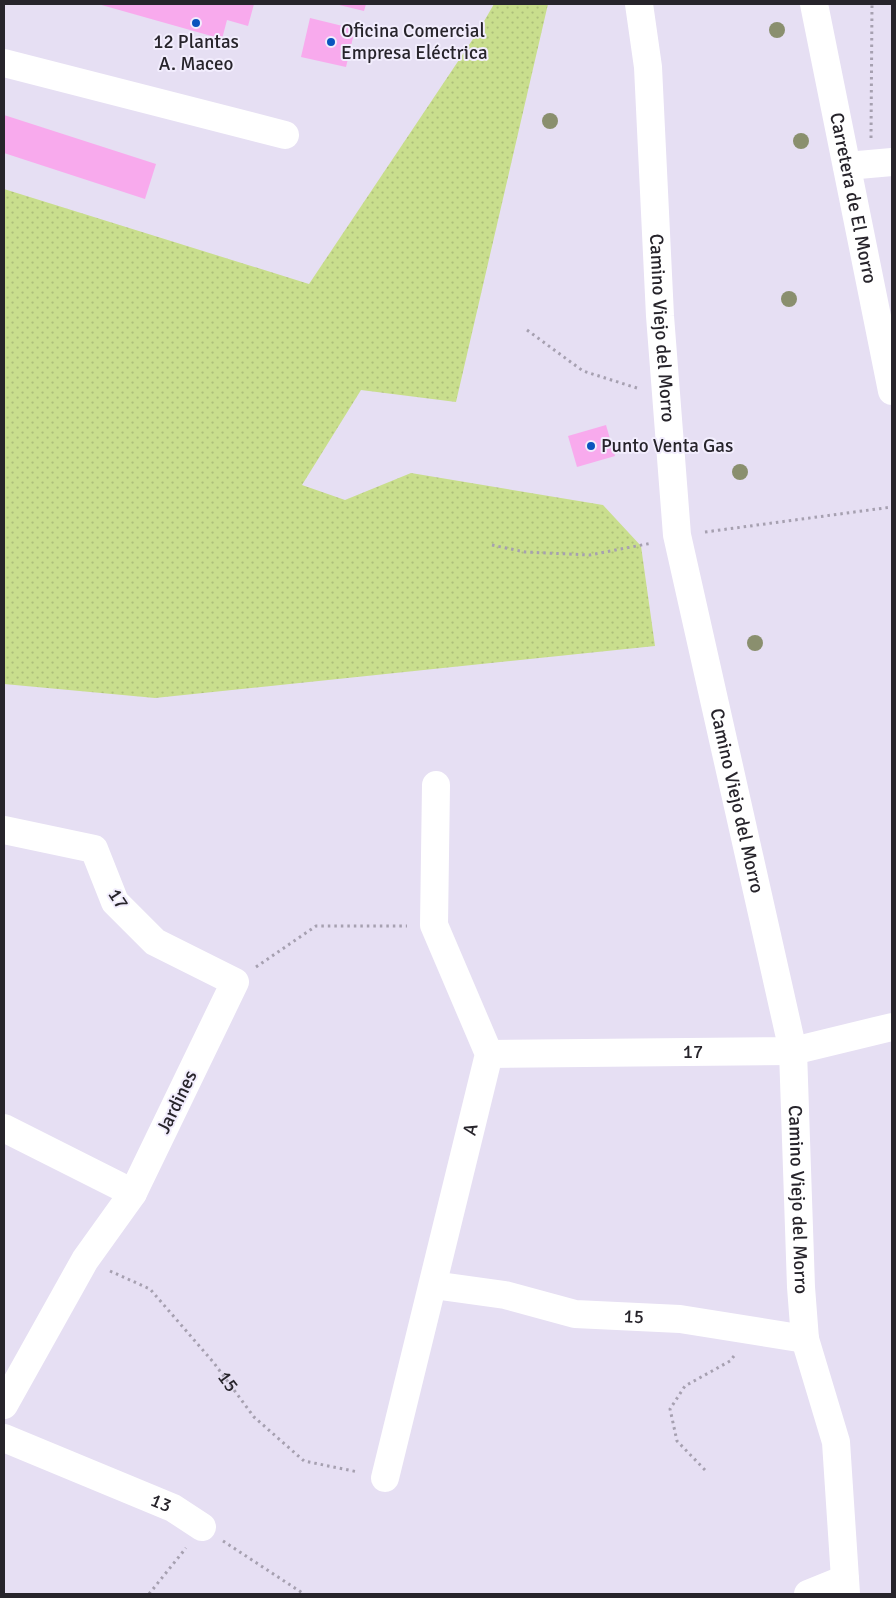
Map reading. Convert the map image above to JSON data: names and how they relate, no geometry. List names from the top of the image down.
{
  "streets": {
    "street": [
      "Carretera de El Morro",
      "Camino Viejo del Morro",
      "17",
      "Jardines",
      "A",
      "15",
      "13"
    ]
  },
  "crossings": [
    ["Camino Viejo del Morro", "17"],
    ["Camino Viejo del Morro", "15"],
    ["17", "Jardines"],
    ["17", "A"],
    ["Jardines", "15"],
    ["A", "15"]
  ],
  "places": ["12 Plantas A. Maceo", "Oficina Comercial Empresa Eléctrica", "Punto Venta Gas"]
}
